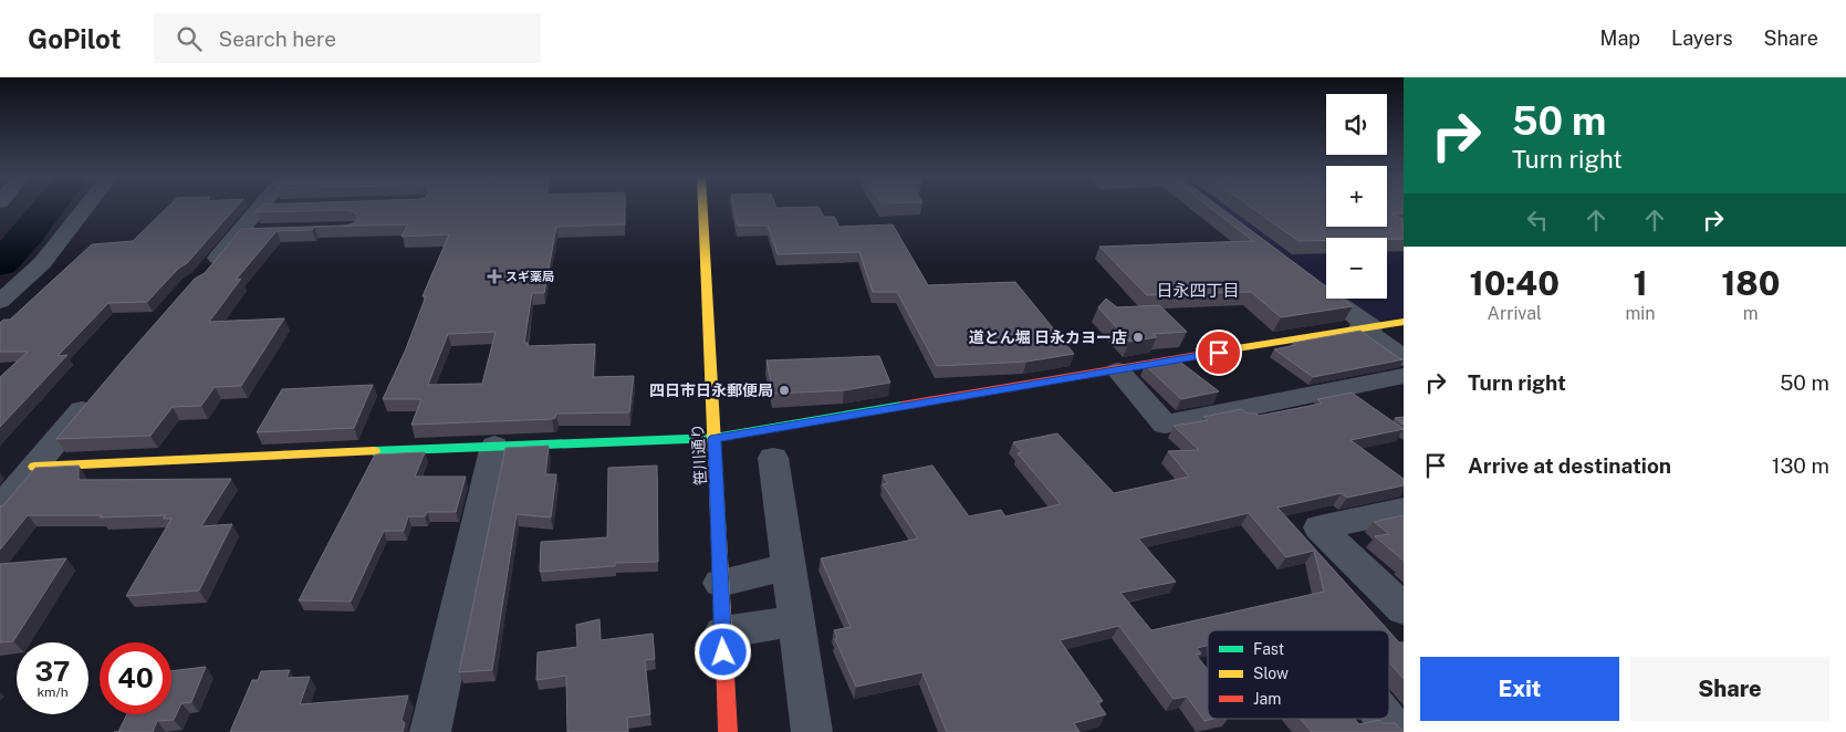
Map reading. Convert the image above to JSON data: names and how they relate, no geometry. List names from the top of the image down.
{
  "streets": {
    "street": ["笹川通り"]
  },
  "districts": ["日永四丁目"],
  "places": {
    "health": ["スギ薬局"],
    "other": ["道とん堀 日永カヨー店", "四日市日永郵便局"]
  },
  "legend": ["Fast", "Slow", "Jam"],
  "page": {
    "header": "GoPilot",
    "search": "Search here",
    "nav": ["Map", "Layers", "Share"],
    "turn": ["50 m", "Turn right"],
    "map_buttons": ["+", "−"],
    "eta": [
      "10:40",
      "Arrival",
      "1",
      "min",
      "180",
      "m"
    ],
    "list": [
      {
        "name": "Turn right",
        "value": "50 m"
      },
      {
        "name": "Arrive at destination",
        "value": "130 m"
      }
    ],
    "speed": "37 km/h",
    "limit": "40",
    "buttons": ["Exit", "Share"]
  }
}
